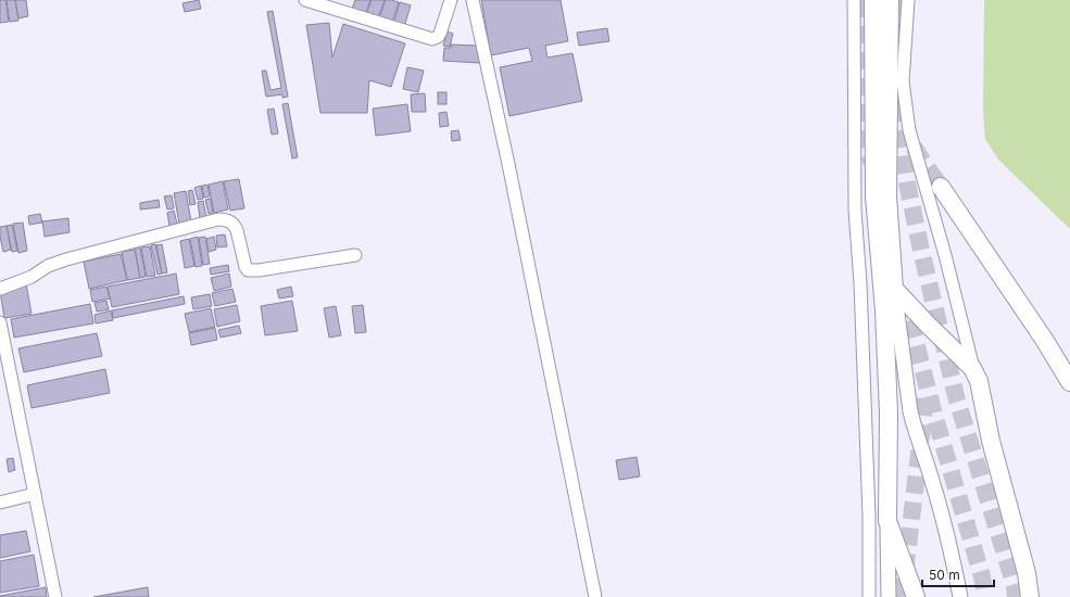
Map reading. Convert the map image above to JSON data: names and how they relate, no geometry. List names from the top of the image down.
{
  "scale_bar": "50 m"
}
